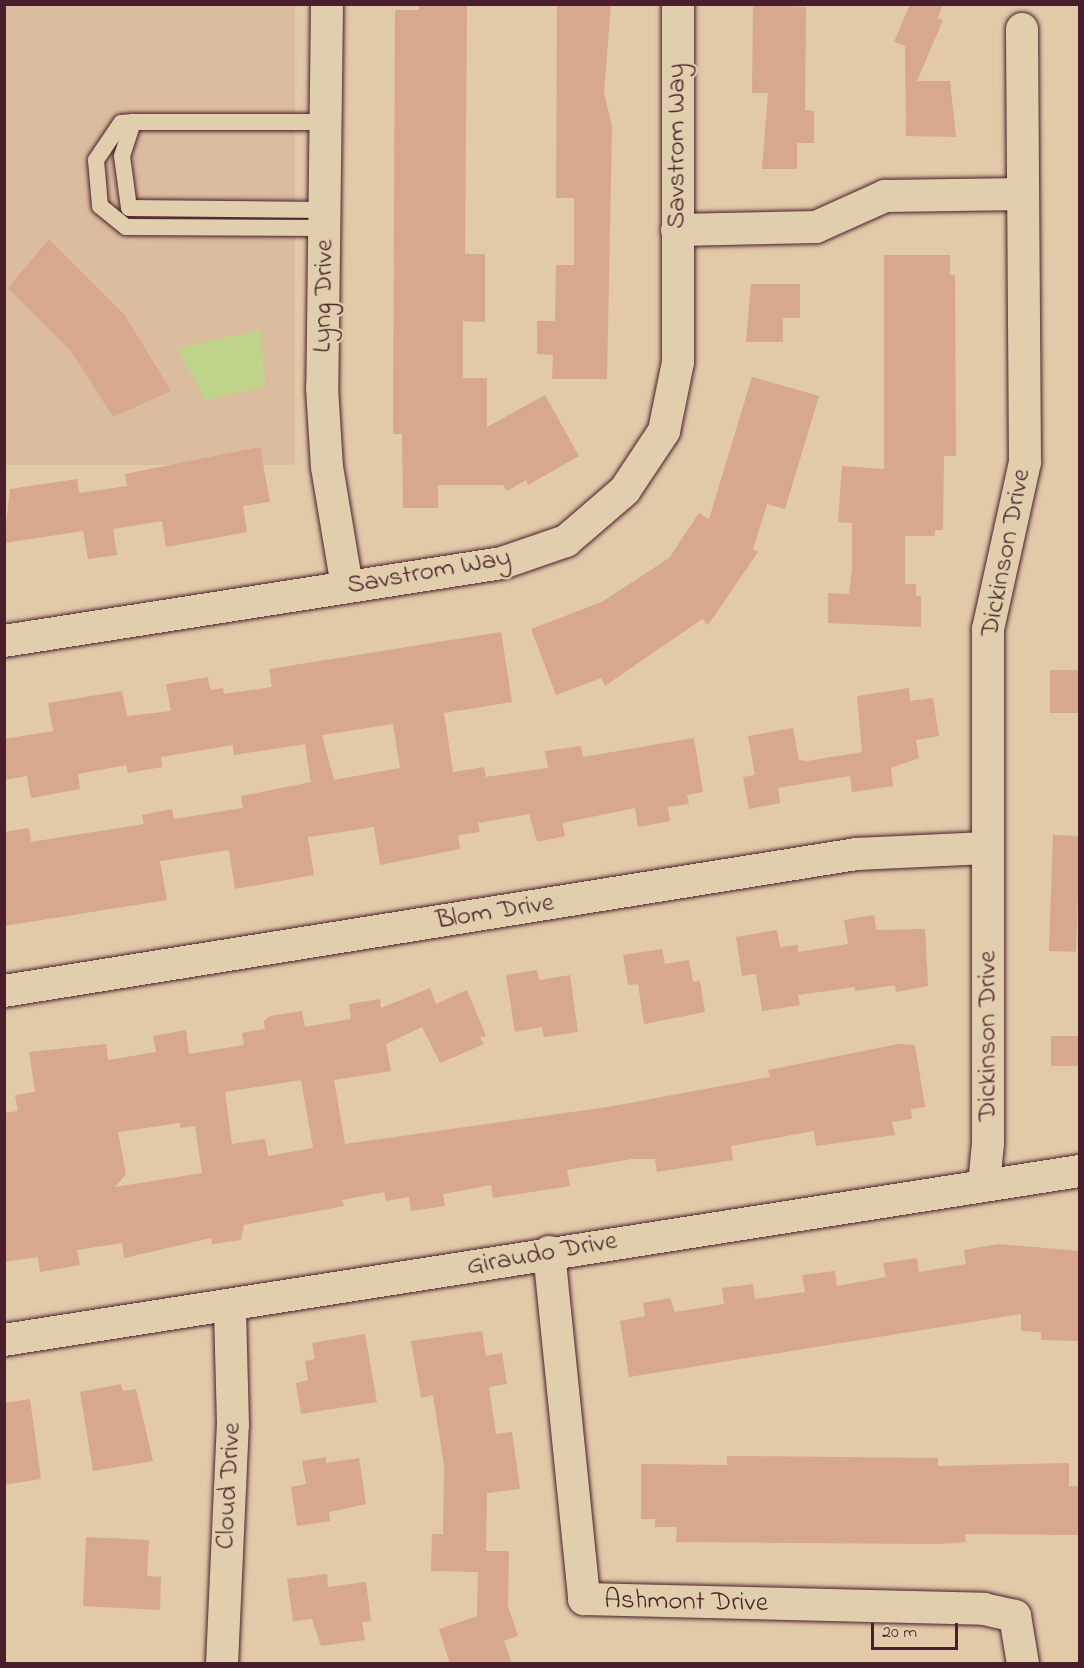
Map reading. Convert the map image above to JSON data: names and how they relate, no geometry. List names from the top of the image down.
{
  "streets": {
    "street": [
      "Savstrom Way",
      "Lyng Drive",
      "Dickinson Drive",
      "Blom Drive",
      "Giraudo Drive",
      "Cloud Drive",
      "Ashmont Drive"
    ]
  },
  "crossings": [
    ["Savstrom Way", "Lyng Drive"],
    ["Dickinson Drive", "Blom Drive"],
    ["Dickinson Drive", "Giraudo Drive"],
    ["Giraudo Drive", "Cloud Drive"],
    ["Giraudo Drive", "Ashmont Drive"]
  ],
  "scale_bar": "20 m"
}
